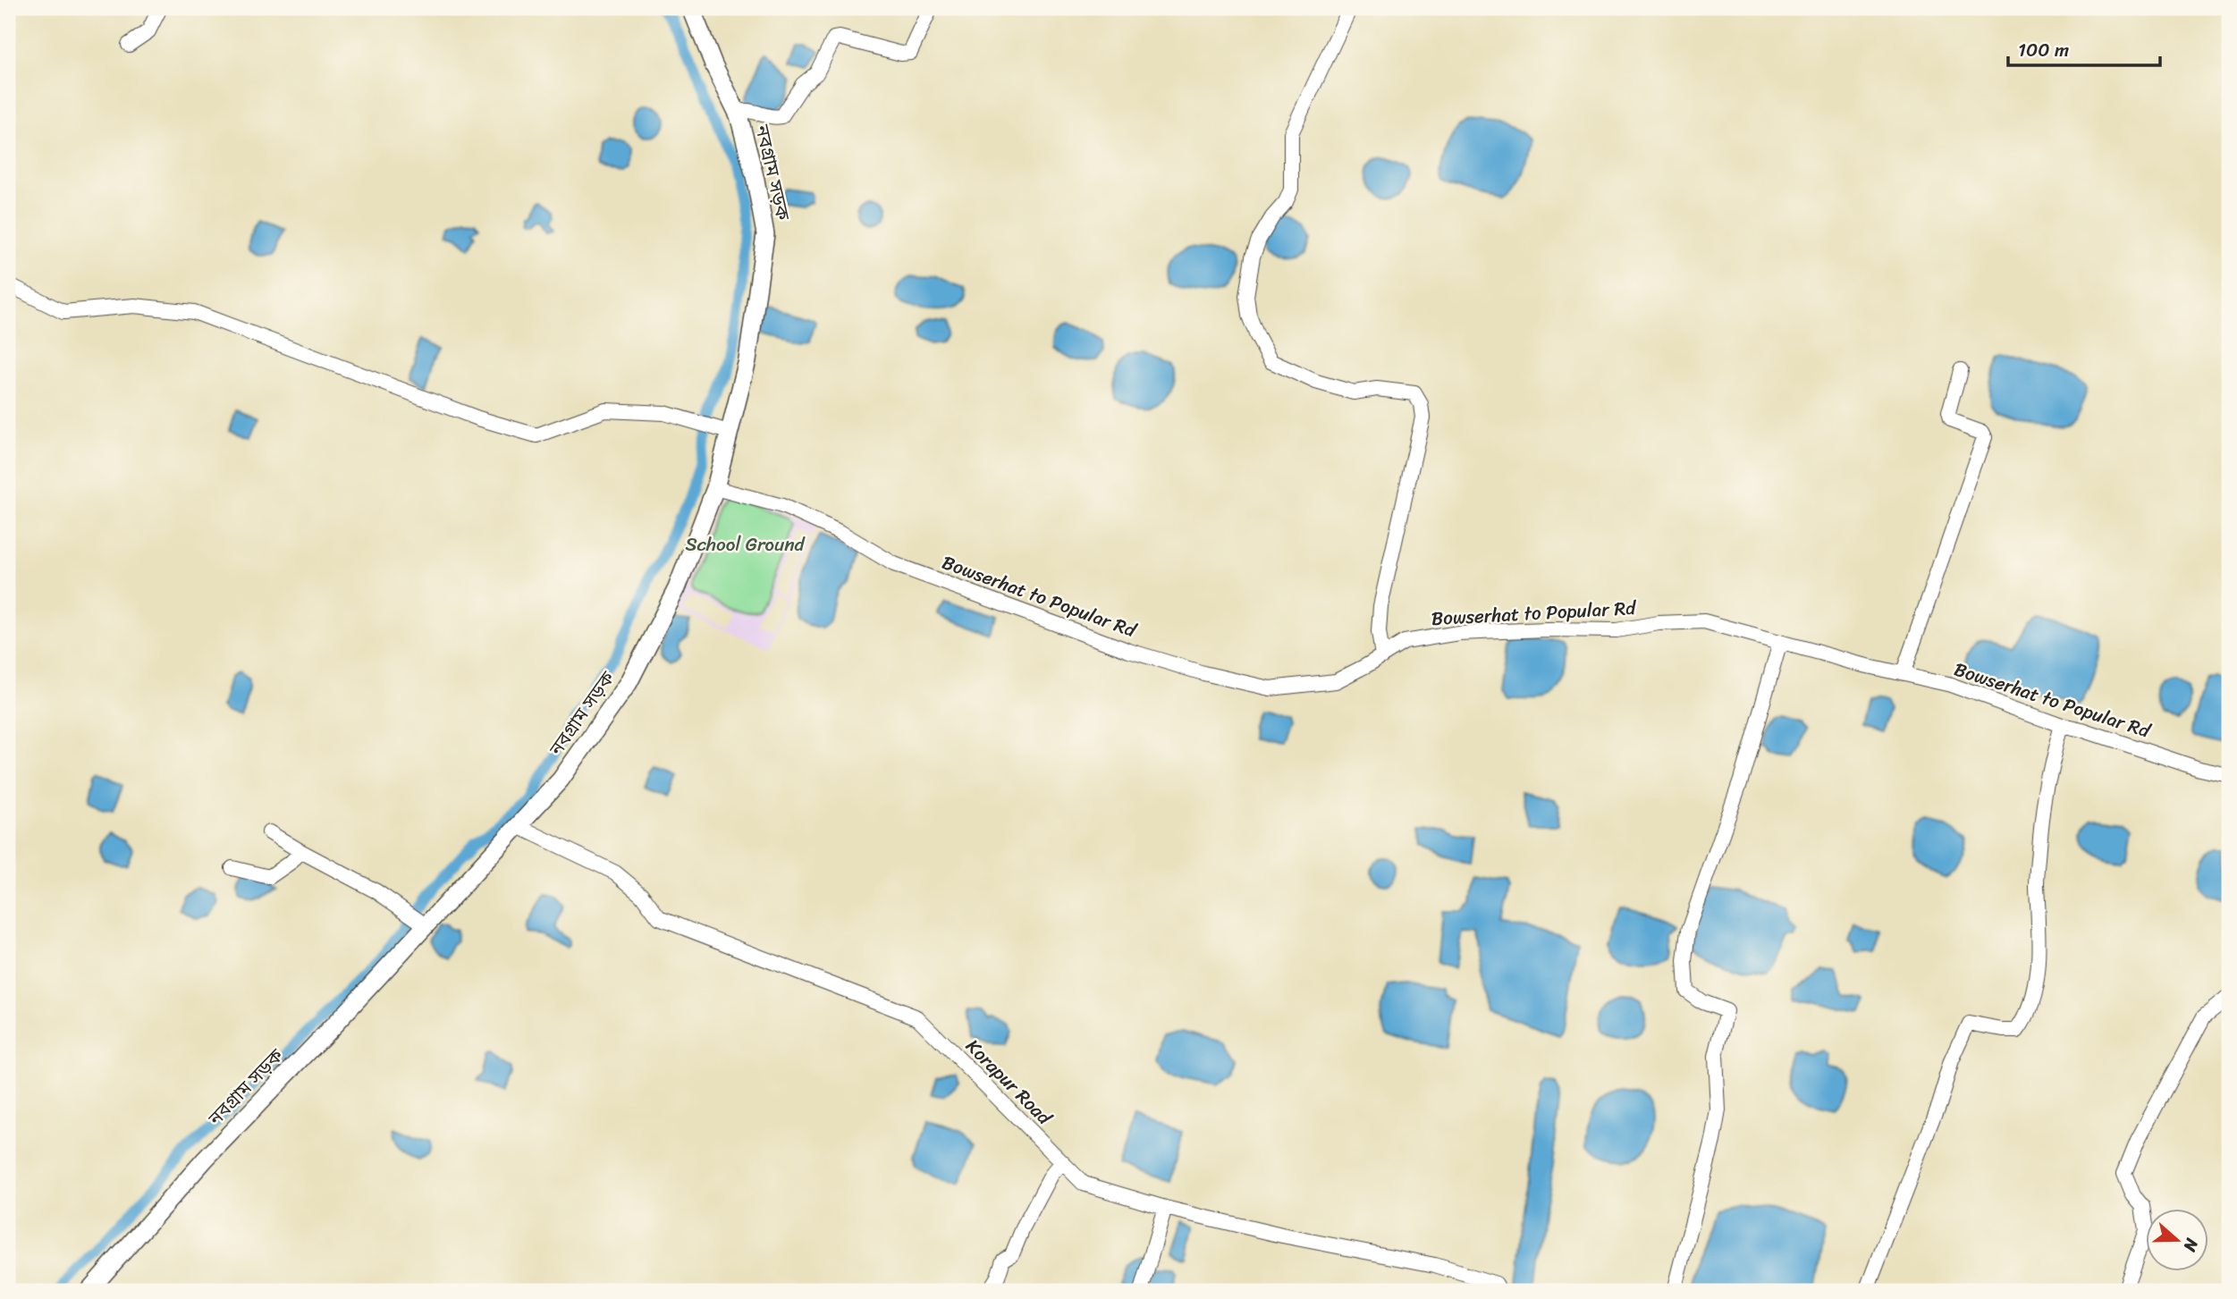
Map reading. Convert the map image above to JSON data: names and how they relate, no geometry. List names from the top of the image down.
{
  "streets": {
    "main road": ["নবগ্রাম সড়ক"],
    "street": ["Bowserhat to Popular Rd", "Korapur Road"]
  },
  "crossings": [
    ["নবগ্রাম সড়ক", "Bowserhat to Popular Rd"],
    ["নবগ্রাম সড়ক", "Korapur Road"]
  ],
  "parks": ["School Ground"],
  "scale_bar": "100 m",
  "north": "right"
}
